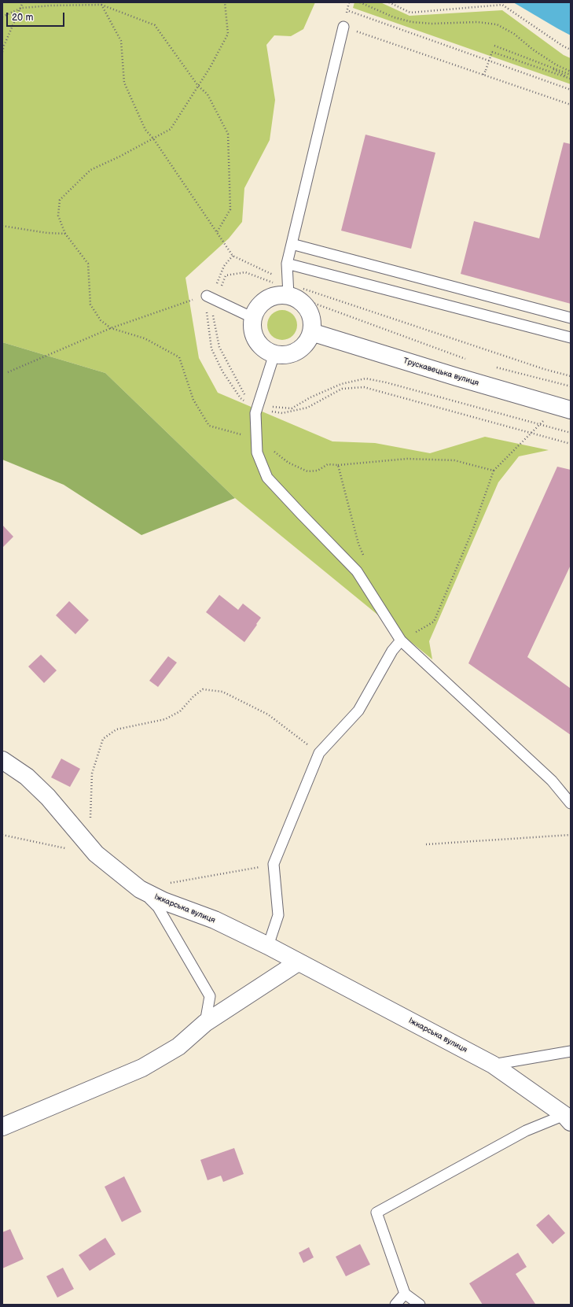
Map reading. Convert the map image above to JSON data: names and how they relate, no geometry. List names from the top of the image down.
{
  "streets": {
    "street": ["Трускавецька вулиця", "Іжкарська вулиця"]
  },
  "scale_bar": "20 m"
}
